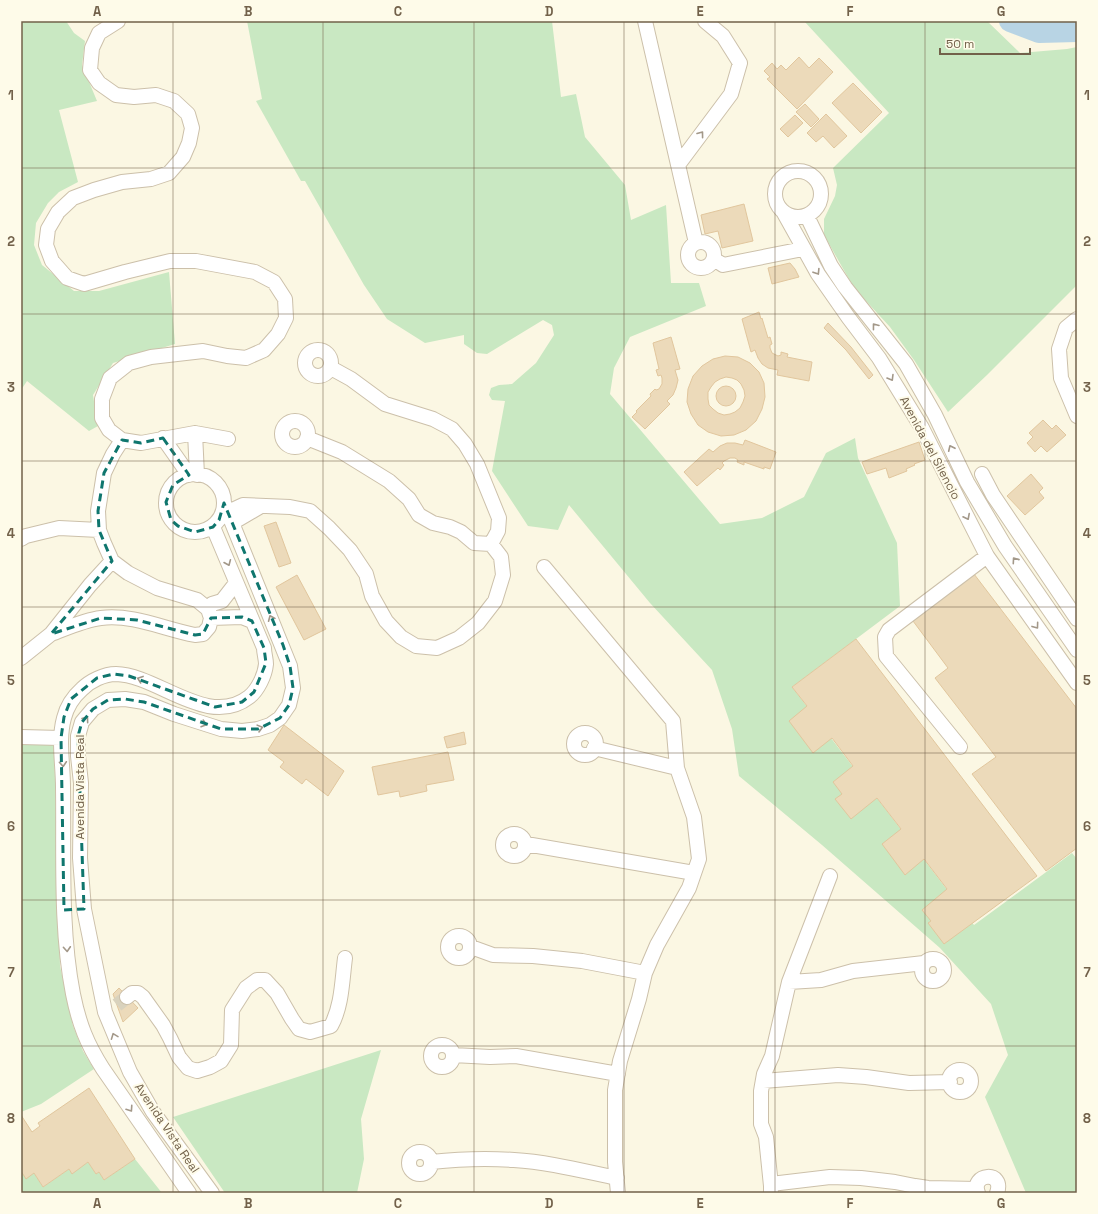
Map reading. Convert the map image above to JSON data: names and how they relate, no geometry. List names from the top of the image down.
{
  "streets": {
    "street": ["Avenida del Silencio", "Avenida Vista Real"]
  },
  "scale_bar": "50 m",
  "grid": {
    "columns": [
      "A",
      "B",
      "C",
      "D",
      "E",
      "F",
      "G"
    ],
    "rows": [
      "1",
      "2",
      "3",
      "4",
      "5",
      "6",
      "7",
      "8"
    ]
  }
}
